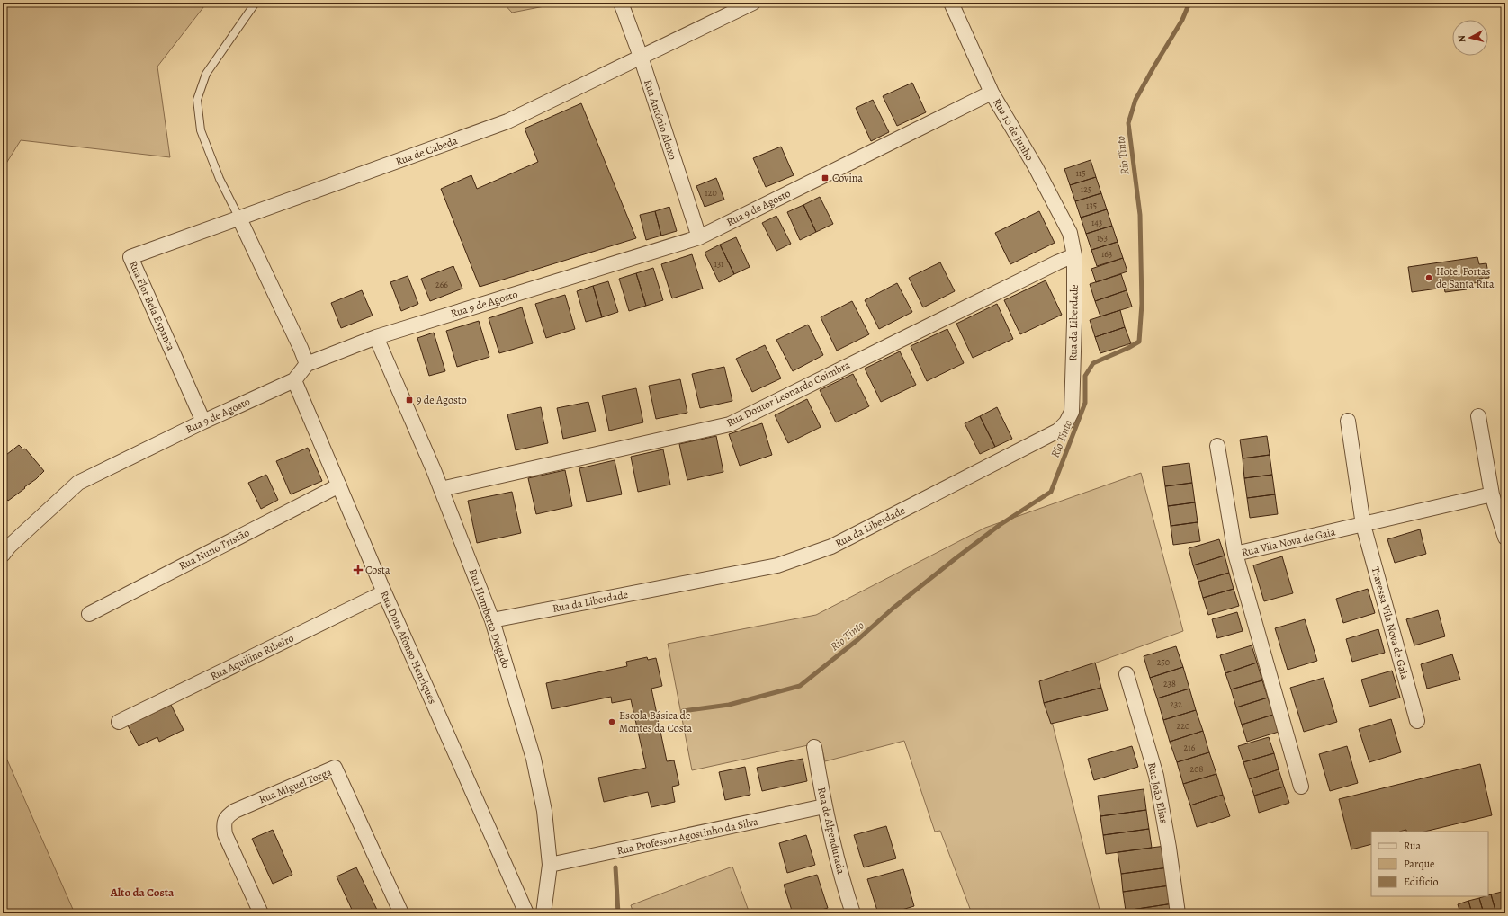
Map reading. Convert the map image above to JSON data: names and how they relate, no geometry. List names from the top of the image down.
{
  "streets": {
    "street": [
      "Rua António Aleixo",
      "Rua 10 de Junho",
      "Rua de Cabeda",
      "Rua 9 de Agosto",
      "Rua Flor Bela Espanca",
      "Rua da Liberdade",
      "Rua Doutor Leonardo Coimbra",
      "Rua Vila Nova de Gaia",
      "Rua Nuno Tristão",
      "Rua Humberto Delgado",
      "Travessa Vila Nova de Gaia",
      "Rua Dom Afonso Henriques",
      "Rua Aquilino Ribeiro",
      "Rua Miguel Torga",
      "Rua João Elias",
      "Rua de Alpendurada",
      "Rua Professor Agostinho da Silva"
    ]
  },
  "crossings": [
    ["Rua António Aleixo", "Rua de Cabeda"],
    ["Rua António Aleixo", "Rua 9 de Agosto"],
    ["Rua 10 de Junho", "Rua 9 de Agosto"],
    ["Rua 10 de Junho", "Rua da Liberdade"],
    ["Rua 10 de Junho", "Rua Doutor Leonardo Coimbra"],
    ["Rua de Cabeda", "Rua Flor Bela Espanca"],
    ["Rua 9 de Agosto", "Rua Flor Bela Espanca"],
    ["Rua 9 de Agosto", "Rua Humberto Delgado"],
    ["Rua 9 de Agosto", "Rua Dom Afonso Henriques"],
    ["Rua da Liberdade", "Rua Doutor Leonardo Coimbra"],
    ["Rua da Liberdade", "Rua Humberto Delgado"],
    ["Rua Doutor Leonardo Coimbra", "Rua Humberto Delgado"],
    ["Rua Vila Nova de Gaia", "Travessa Vila Nova de Gaia"],
    ["Rua Nuno Tristão", "Rua Dom Afonso Henriques"],
    ["Rua Humberto Delgado", "Rua Professor Agostinho da Silva"],
    ["Rua Dom Afonso Henriques", "Rua Aquilino Ribeiro"],
    ["Rua de Alpendurada", "Rua Professor Agostinho da Silva"]
  ],
  "districts": ["Alto da Costa"],
  "water": ["Rio Tinto"],
  "places": {
    "transit": ["Covina", "9 de Agosto"],
    "other": ["Hotel Portas de Santa Rita", "Escola Básica de Montes da Costa"],
    "health": ["Costa"]
  },
  "house_numbers": [
    "115",
    "125",
    "120",
    "135",
    "143",
    "153",
    "163",
    "131",
    "266",
    "250",
    "238",
    "232",
    "220",
    "216",
    "208"
  ],
  "legend": ["Rua", "Parque", "Edifício"],
  "north": "left"
}
